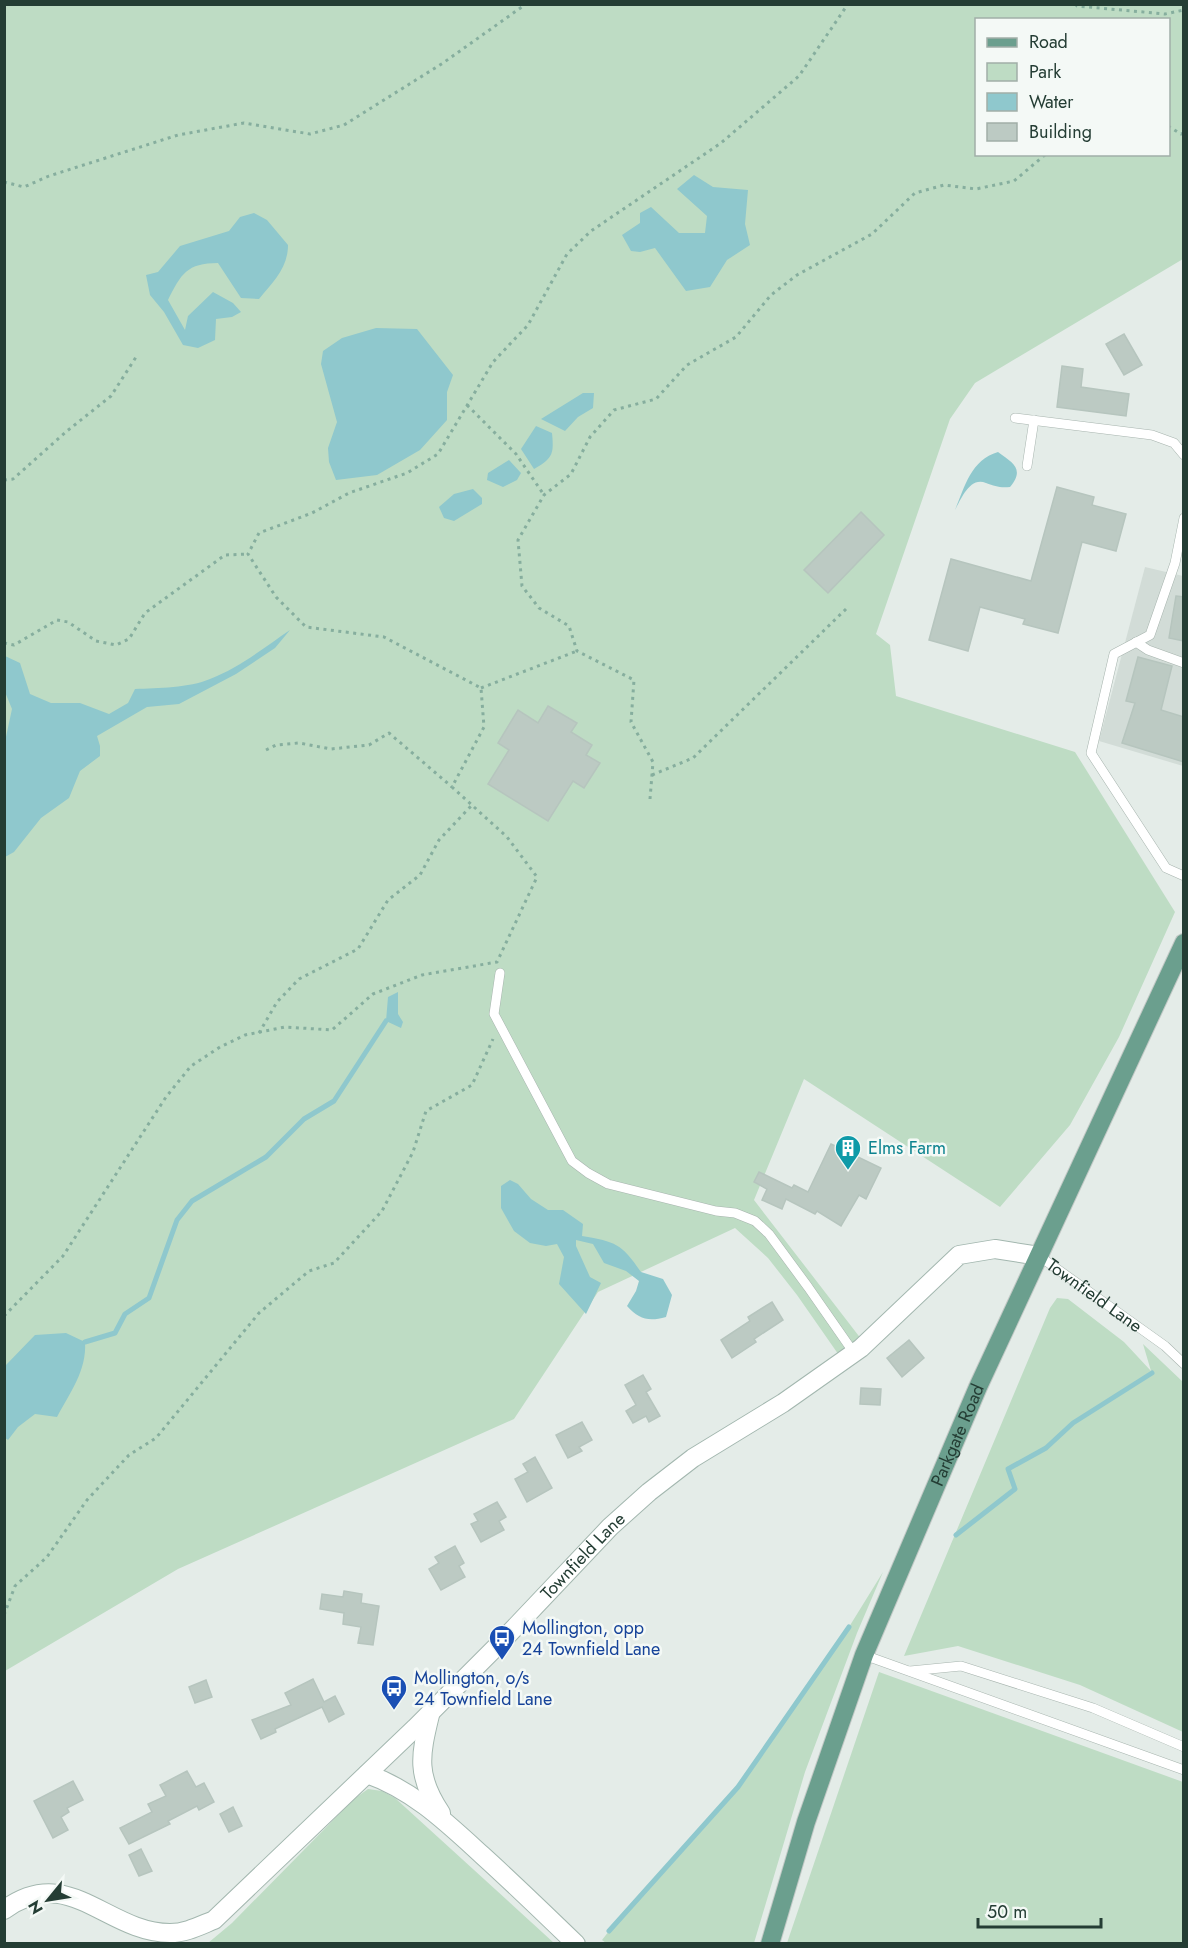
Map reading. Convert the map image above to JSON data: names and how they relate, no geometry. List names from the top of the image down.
{
  "streets": {
    "main road": ["Parkgate Road"],
    "street": ["Townfield Lane"]
  },
  "crossings": [
    ["Townfield Lane", "Parkgate Road"]
  ],
  "places": {
    "building": ["Elms Farm"],
    "bus stop": ["Mollington, opp 24 Townfield Lane", "Mollington, o/s 24 Townfield Lane"]
  },
  "legend": [
    "Road",
    "Park",
    "Water",
    "Building"
  ],
  "scale_bar": "50 m",
  "north": "bottom left"
}
